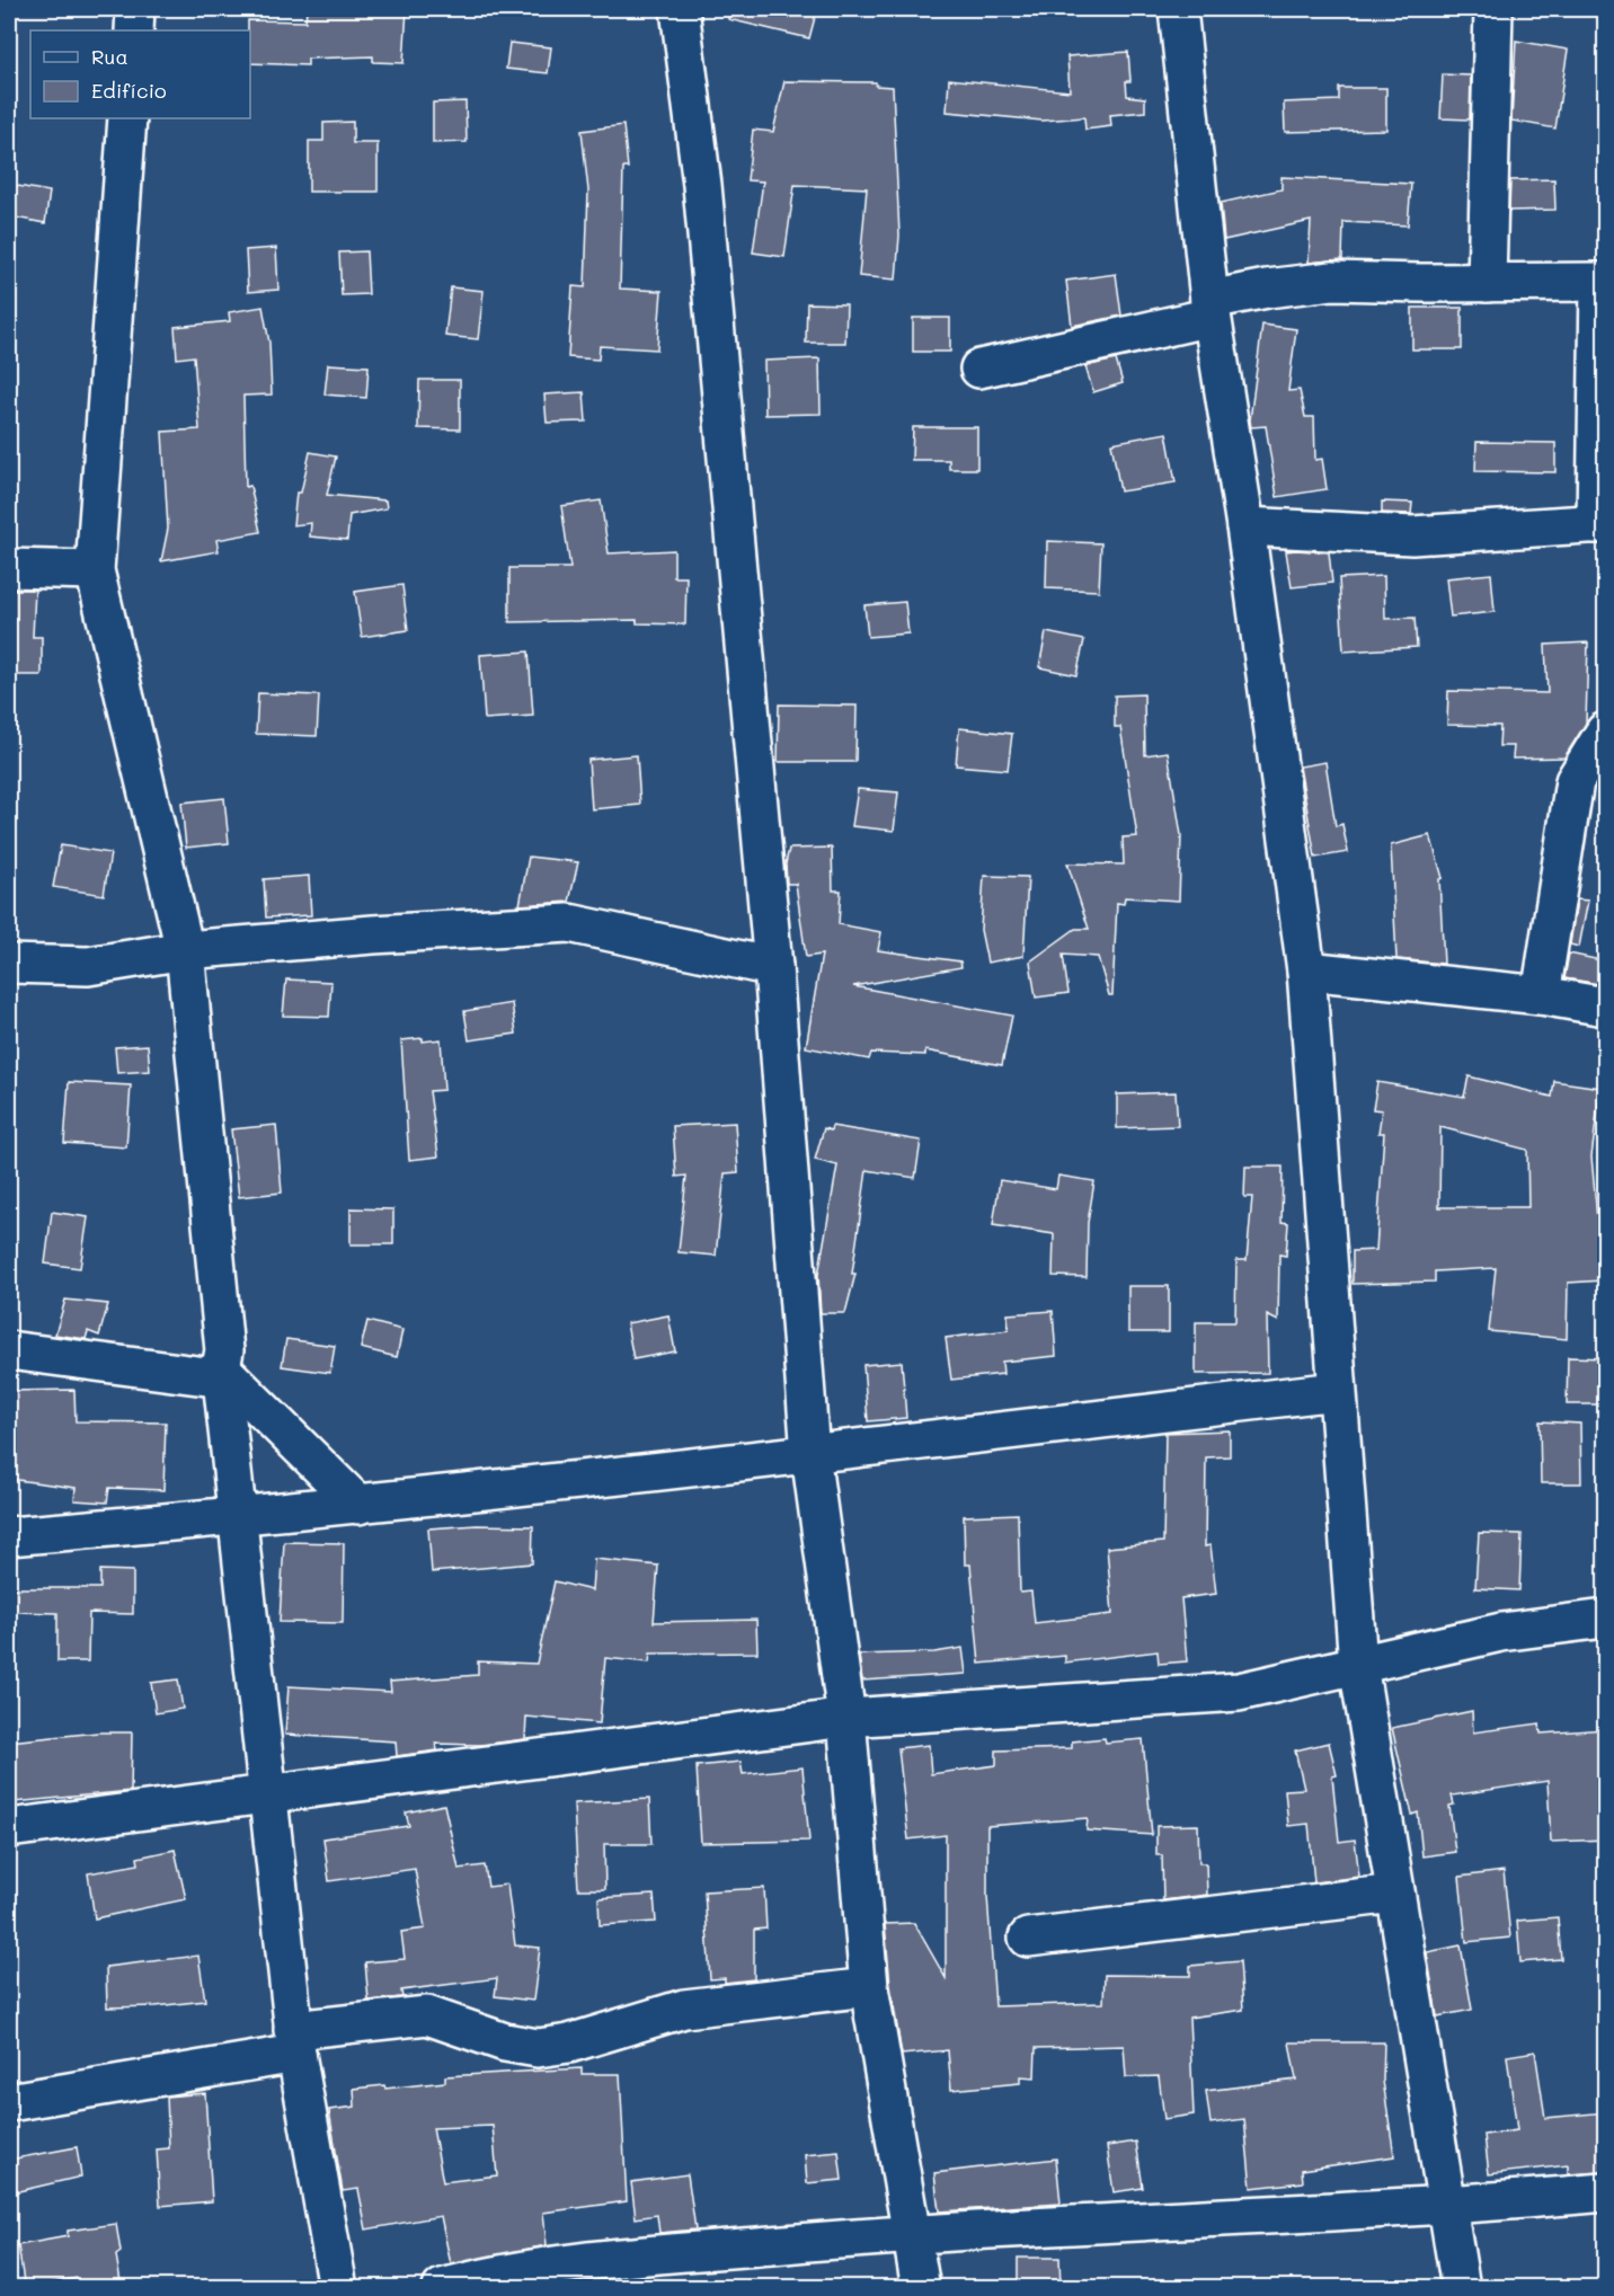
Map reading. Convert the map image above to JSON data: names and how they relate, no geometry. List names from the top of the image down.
{
  "legend": ["Rua", "Edifício"]
}
